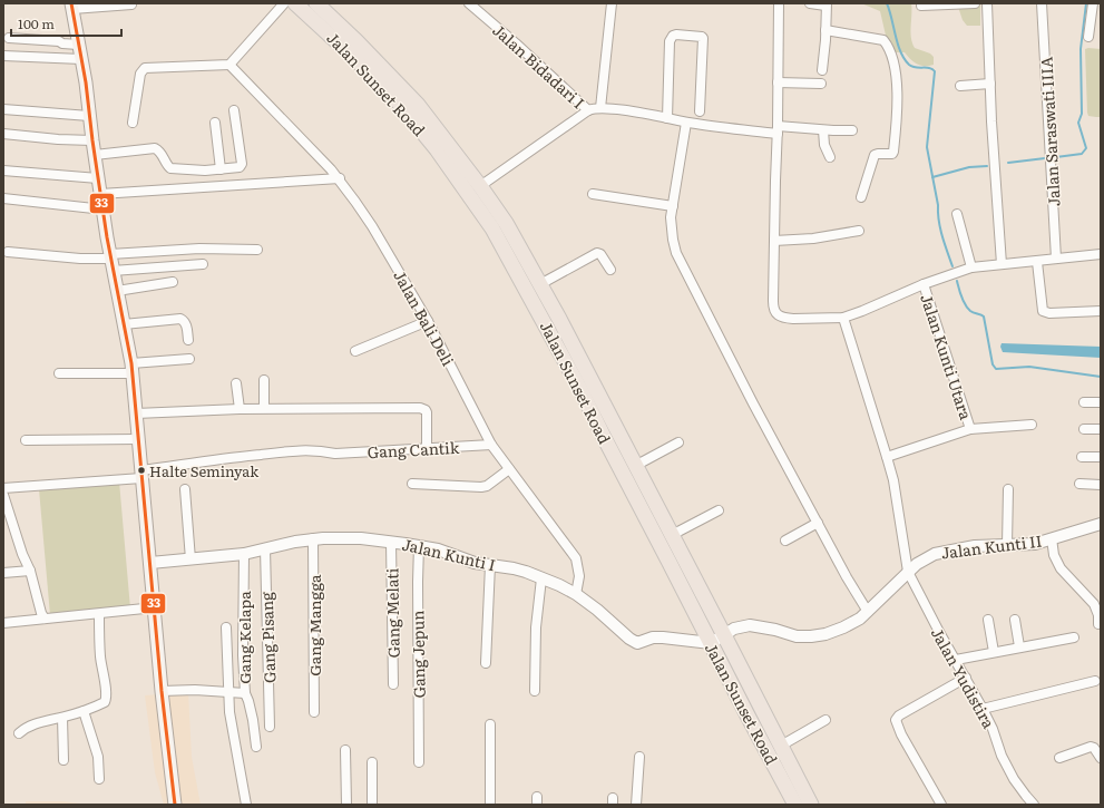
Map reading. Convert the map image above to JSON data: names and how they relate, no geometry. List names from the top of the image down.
{
  "streets": {
    "highway": ["Jalan Sunset Road"],
    "street": [
      "Jalan Bidadari I",
      "Jalan Saraswati IIIA",
      "Jalan Bali Deli",
      "Jalan Kunti Utara",
      "Gang Cantik",
      "Jalan Kunti II",
      "Jalan Kunti I",
      "Gang Melati",
      "Gang Mangga",
      "Gang Kelapa",
      "Gang Pisang",
      "Gang Jepun",
      "Jalan Yudistira"
    ]
  },
  "crossings": [
    ["Jalan Sunset Road", "Jalan Kunti II"],
    ["Jalan Sunset Road", "Jalan Kunti I"],
    ["Jalan Bali Deli", "Gang Cantik"],
    ["Jalan Bali Deli", "Jalan Kunti I"],
    ["Jalan Kunti Utara", "Jalan Yudistira"],
    ["Jalan Kunti II", "Jalan Yudistira"],
    ["Jalan Kunti I", "Gang Melati"],
    ["Jalan Kunti I", "Gang Mangga"],
    ["Jalan Kunti I", "Gang Kelapa"],
    ["Jalan Kunti I", "Gang Pisang"],
    ["Jalan Kunti I", "Gang Jepun"]
  ],
  "places": ["Halte Seminyak"],
  "lines": ["transit line 33"],
  "scale_bar": "100 m"
}
